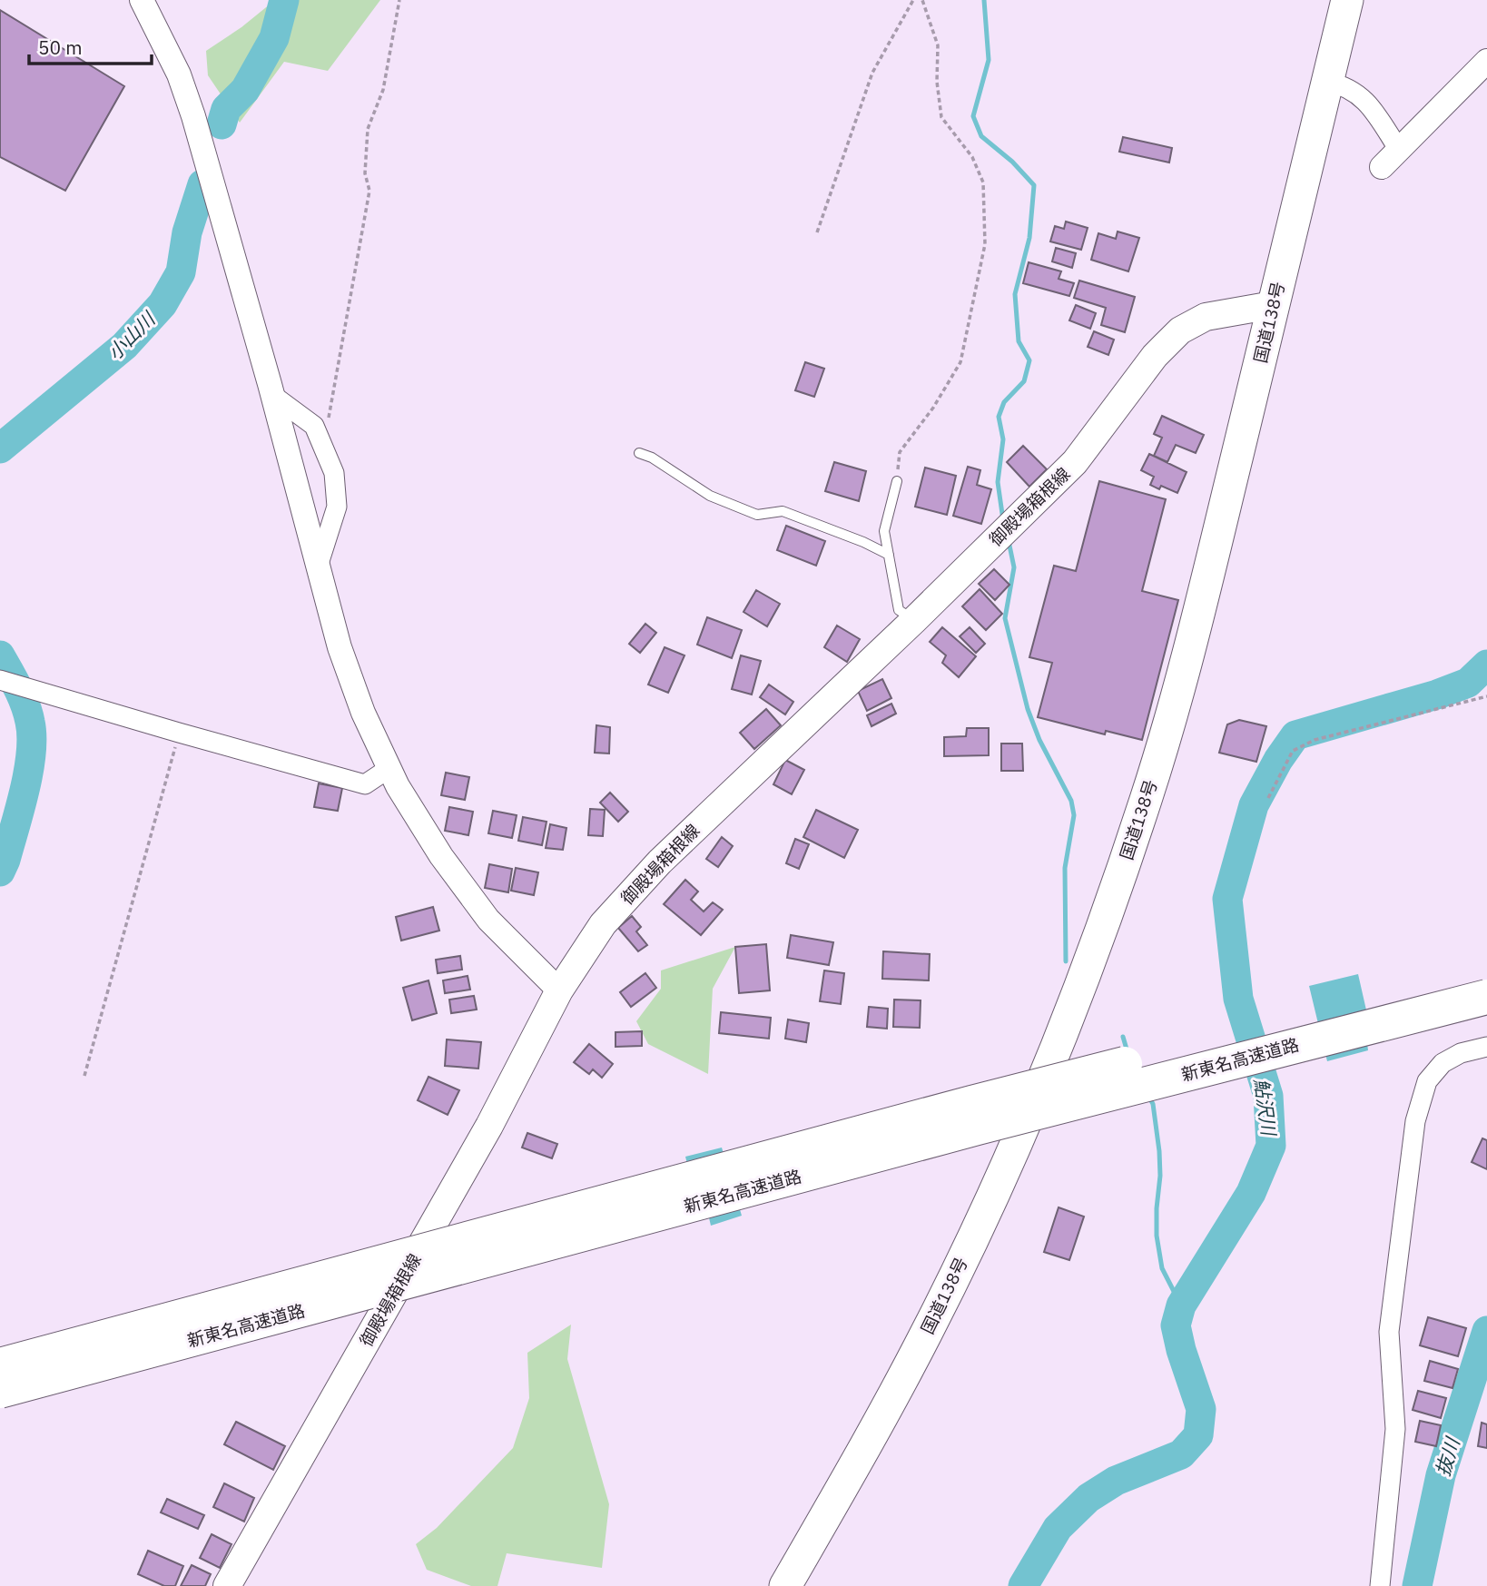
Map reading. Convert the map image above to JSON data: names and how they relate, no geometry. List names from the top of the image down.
{
  "streets": {
    "highway": ["国道138号", "新東名高速道路"],
    "main road": ["御殿場箱根線"]
  },
  "crossings": [
    ["国道138号", "御殿場箱根線"]
  ],
  "water": ["小山川", "鮎沢川", "抜川"],
  "scale_bar": "50 m"
}
